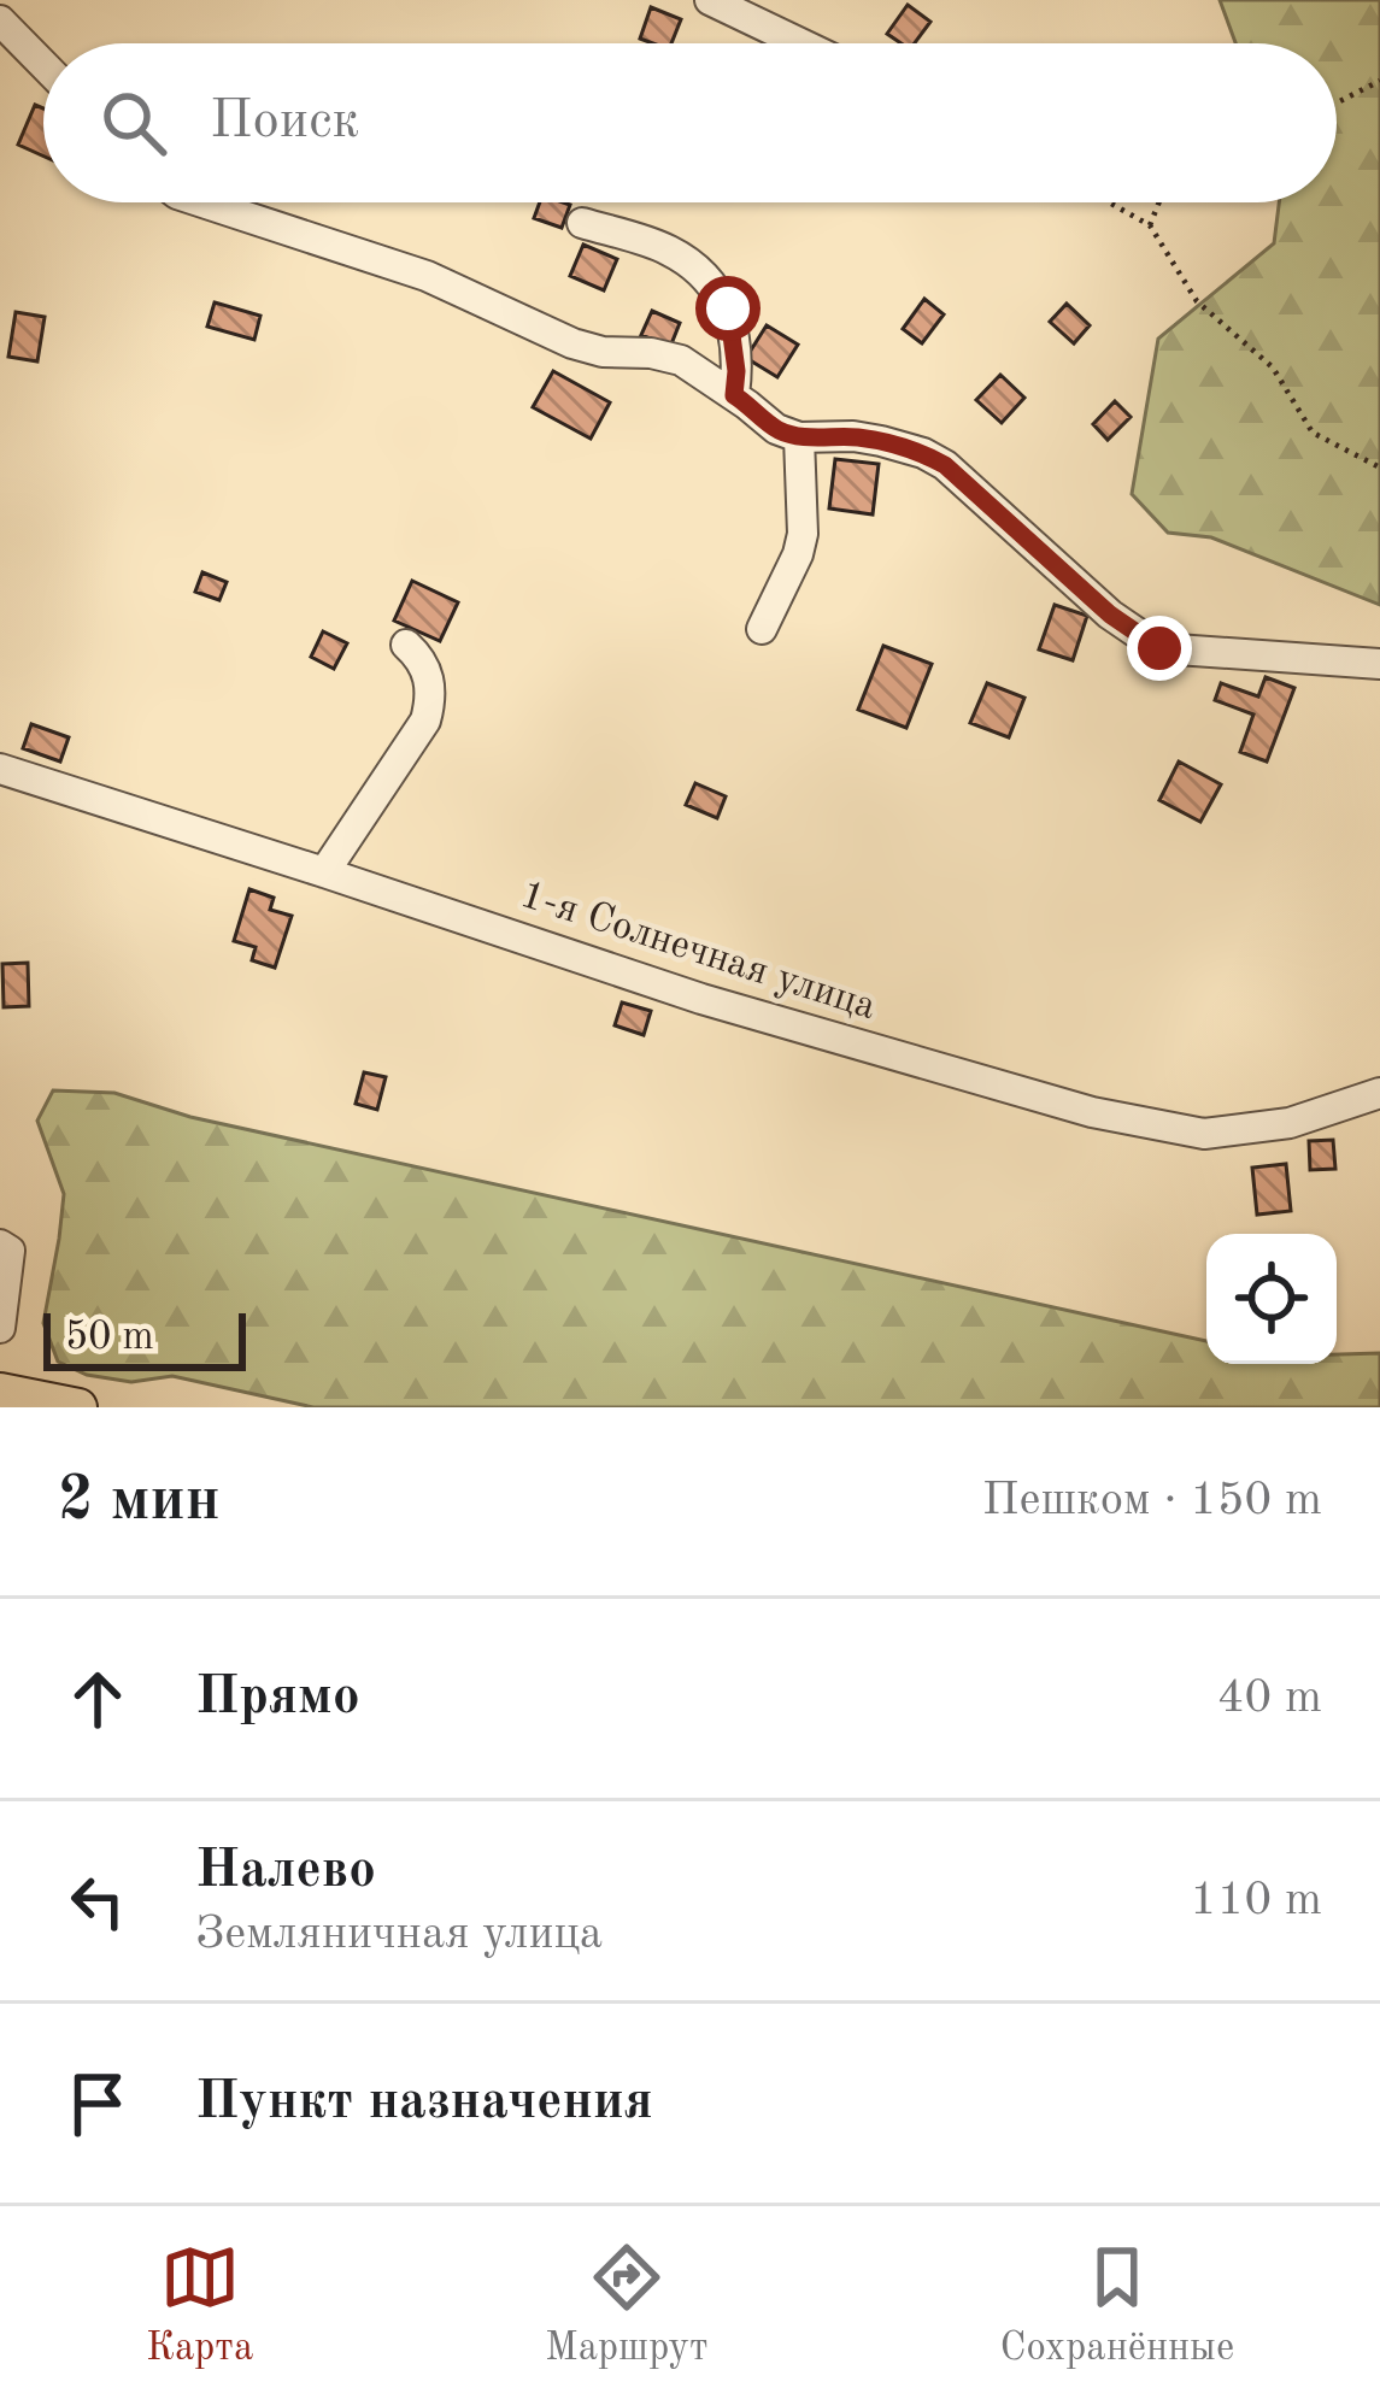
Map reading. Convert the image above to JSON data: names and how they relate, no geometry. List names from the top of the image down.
{
  "streets": {
    "street": ["1-я Солнечная улица"]
  },
  "scale_bar": "50 m",
  "page": {
    "search": "Поиск",
    "scale": "50 m",
    "heading": ["2 мин", "Пешком · 150 m"],
    "list": [
      ["Прямо", "40 m"],
      ["Налево", "Земляничная улица", "110 m"],
      "Пункт назначения"
    ],
    "nav": ["Карта", "Маршрут", "Сохранённые"]
  }
}
